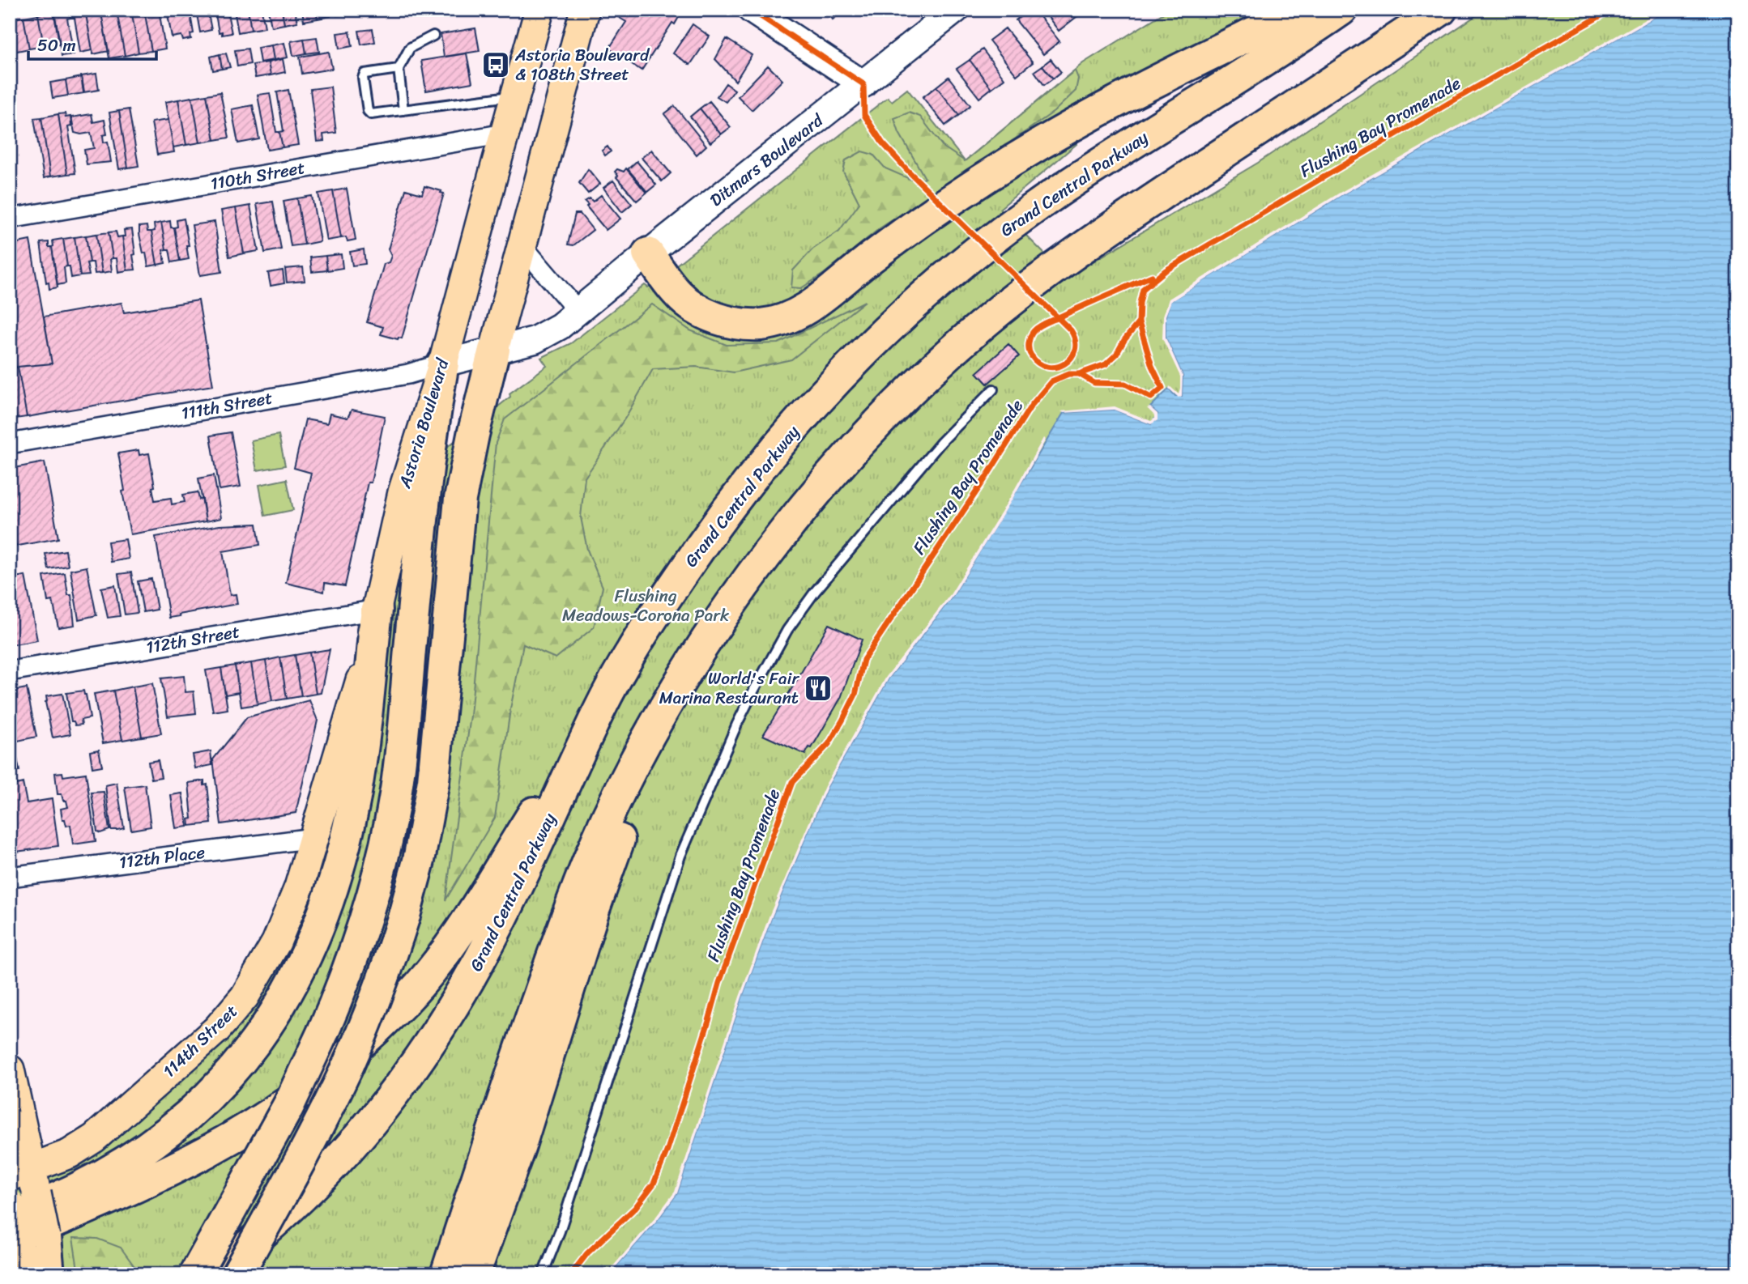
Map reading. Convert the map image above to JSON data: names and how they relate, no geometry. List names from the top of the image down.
{
  "streets": {
    "highway": ["Grand Central Parkway"],
    "main road": ["Astoria Boulevard", "114th Street"],
    "street": [
      "Ditmars Boulevard",
      "110th Street",
      "111th Street",
      "112th Street",
      "112th Place"
    ],
    "cycle path": ["Flushing Bay Promenade"]
  },
  "crossings": [
    ["Ditmars Boulevard", "111th Street"],
    ["Ditmars Boulevard", "Astoria Boulevard"],
    ["110th Street", "Astoria Boulevard"],
    ["111th Street", "Astoria Boulevard"],
    ["Astoria Boulevard", "112th Street"],
    ["Astoria Boulevard", "112th Place"],
    ["Astoria Boulevard", "114th Street"],
    ["112th Place", "114th Street"]
  ],
  "parks": ["Flushing Meadows-Corona Park"],
  "places": {
    "bus stop": ["Astoria Boulevard & 108th Street"],
    "restaurant": ["World's Fair Marina Restaurant"]
  },
  "scale_bar": "50 m"
}
